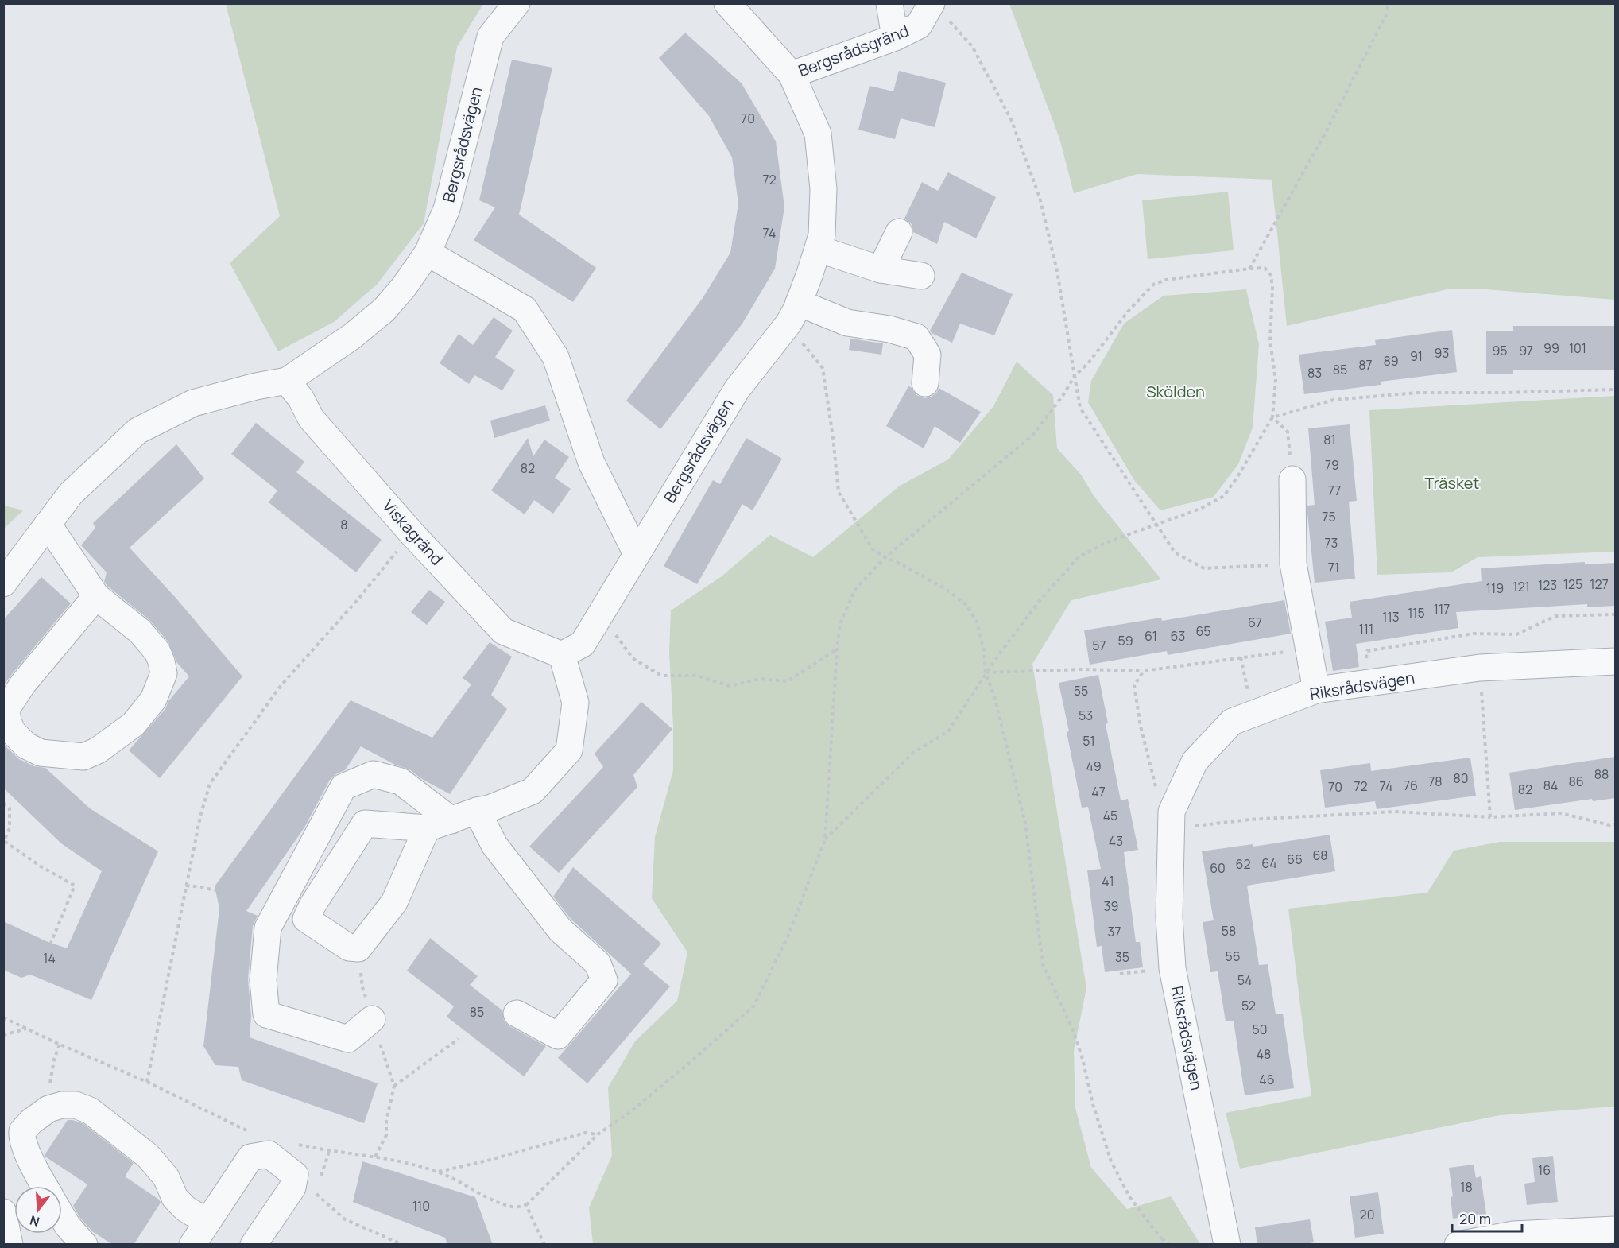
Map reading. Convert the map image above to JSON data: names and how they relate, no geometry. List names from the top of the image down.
{
  "streets": {
    "street": [
      "Bergsrådsgränd",
      "Bergsrådsvägen",
      "Viskagränd",
      "Riksrådsvägen"
    ]
  },
  "crossings": [
    ["Bergsrådsgränd", "Bergsrådsvägen"],
    ["Bergsrådsvägen", "Viskagränd"]
  ],
  "parks": ["Skölden", "Träsket"],
  "house_numbers": [
    "70",
    "72",
    "74",
    "99",
    "101",
    "95",
    "97",
    "93",
    "91",
    "89",
    "87",
    "85",
    "83",
    "81",
    "79",
    "82",
    "77",
    "75",
    "8",
    "73",
    "71",
    "125",
    "127",
    "123",
    "121",
    "119",
    "117",
    "115",
    "113",
    "67",
    "111",
    "65",
    "61",
    "63",
    "59",
    "57",
    "55",
    "53",
    "51",
    "49",
    "88",
    "80",
    "78",
    "86",
    "76",
    "84",
    "72",
    "74",
    "70",
    "82",
    "47",
    "45",
    "43",
    "68",
    "66",
    "64",
    "62",
    "60",
    "41",
    "39",
    "58",
    "37",
    "56",
    "35",
    "14",
    "54",
    "52",
    "85",
    "50",
    "48",
    "46",
    "16",
    "18",
    "110",
    "20"
  ],
  "scale_bar": "20 m",
  "north": "bottom"
}
